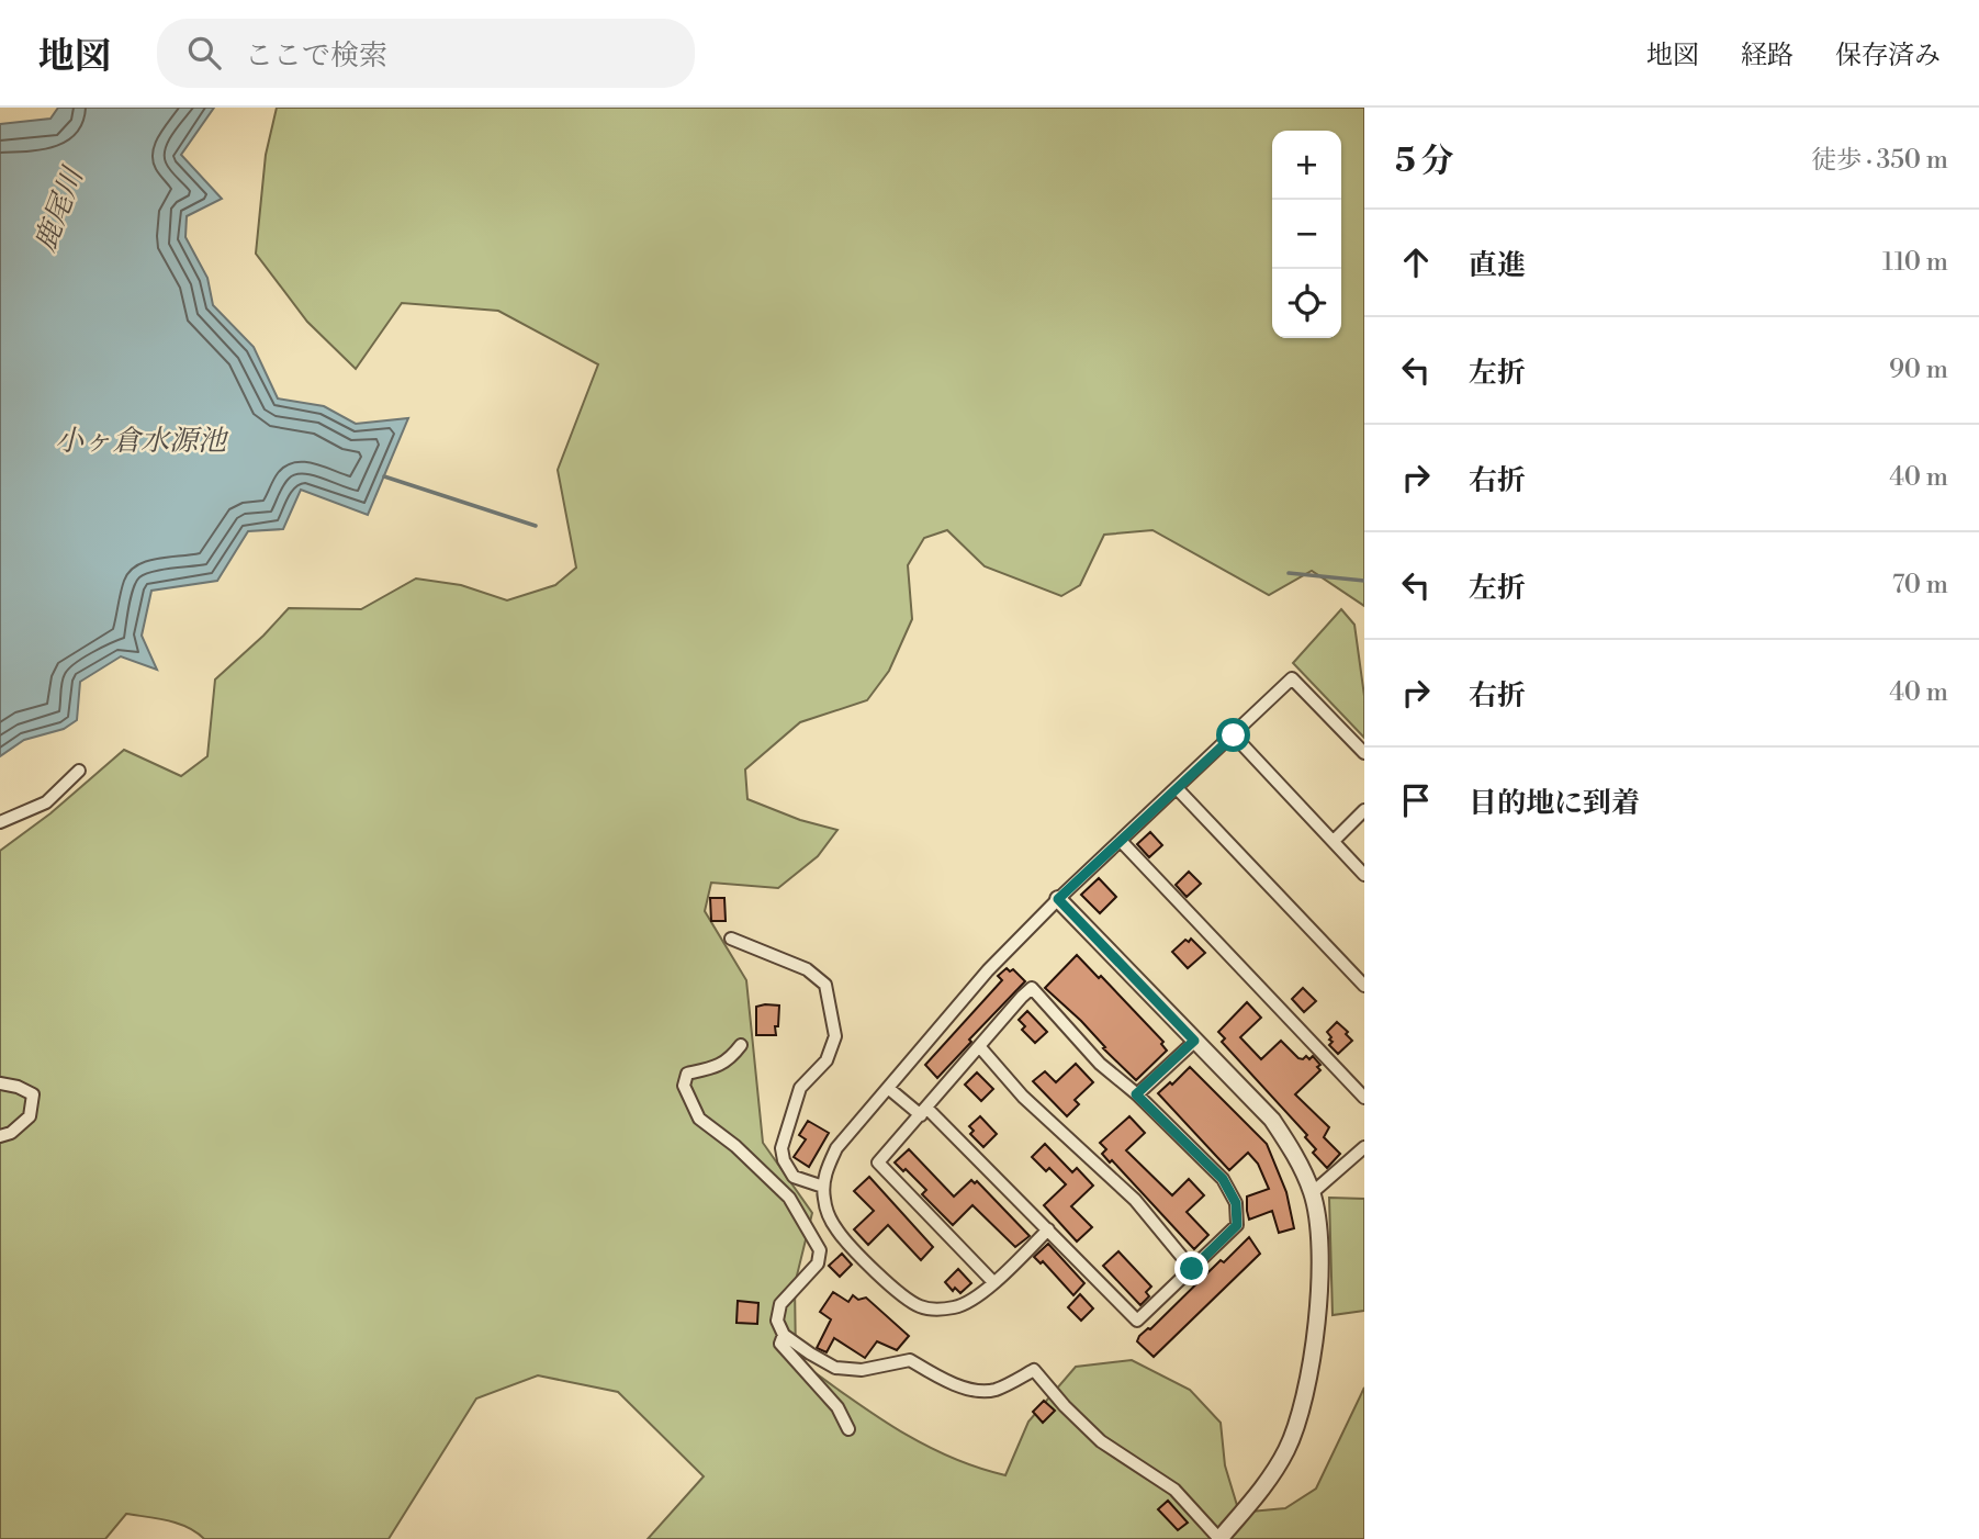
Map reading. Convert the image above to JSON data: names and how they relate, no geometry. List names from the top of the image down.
{
  "water": ["鹿尾川", "小ヶ倉水源池"],
  "page": {
    "header": "地図",
    "search": "ここで検索",
    "nav": ["地図", "経路", "保存済み"],
    "heading": ["5 分", "徒歩 · 350 m"],
    "map_buttons": ["+", "−"],
    "list": [
      ["直進", "110 m"],
      ["左折", "90 m"],
      ["右折", "40 m"],
      ["左折", "70 m"],
      ["右折", "40 m"],
      "目的地に到着"
    ]
  }
}
